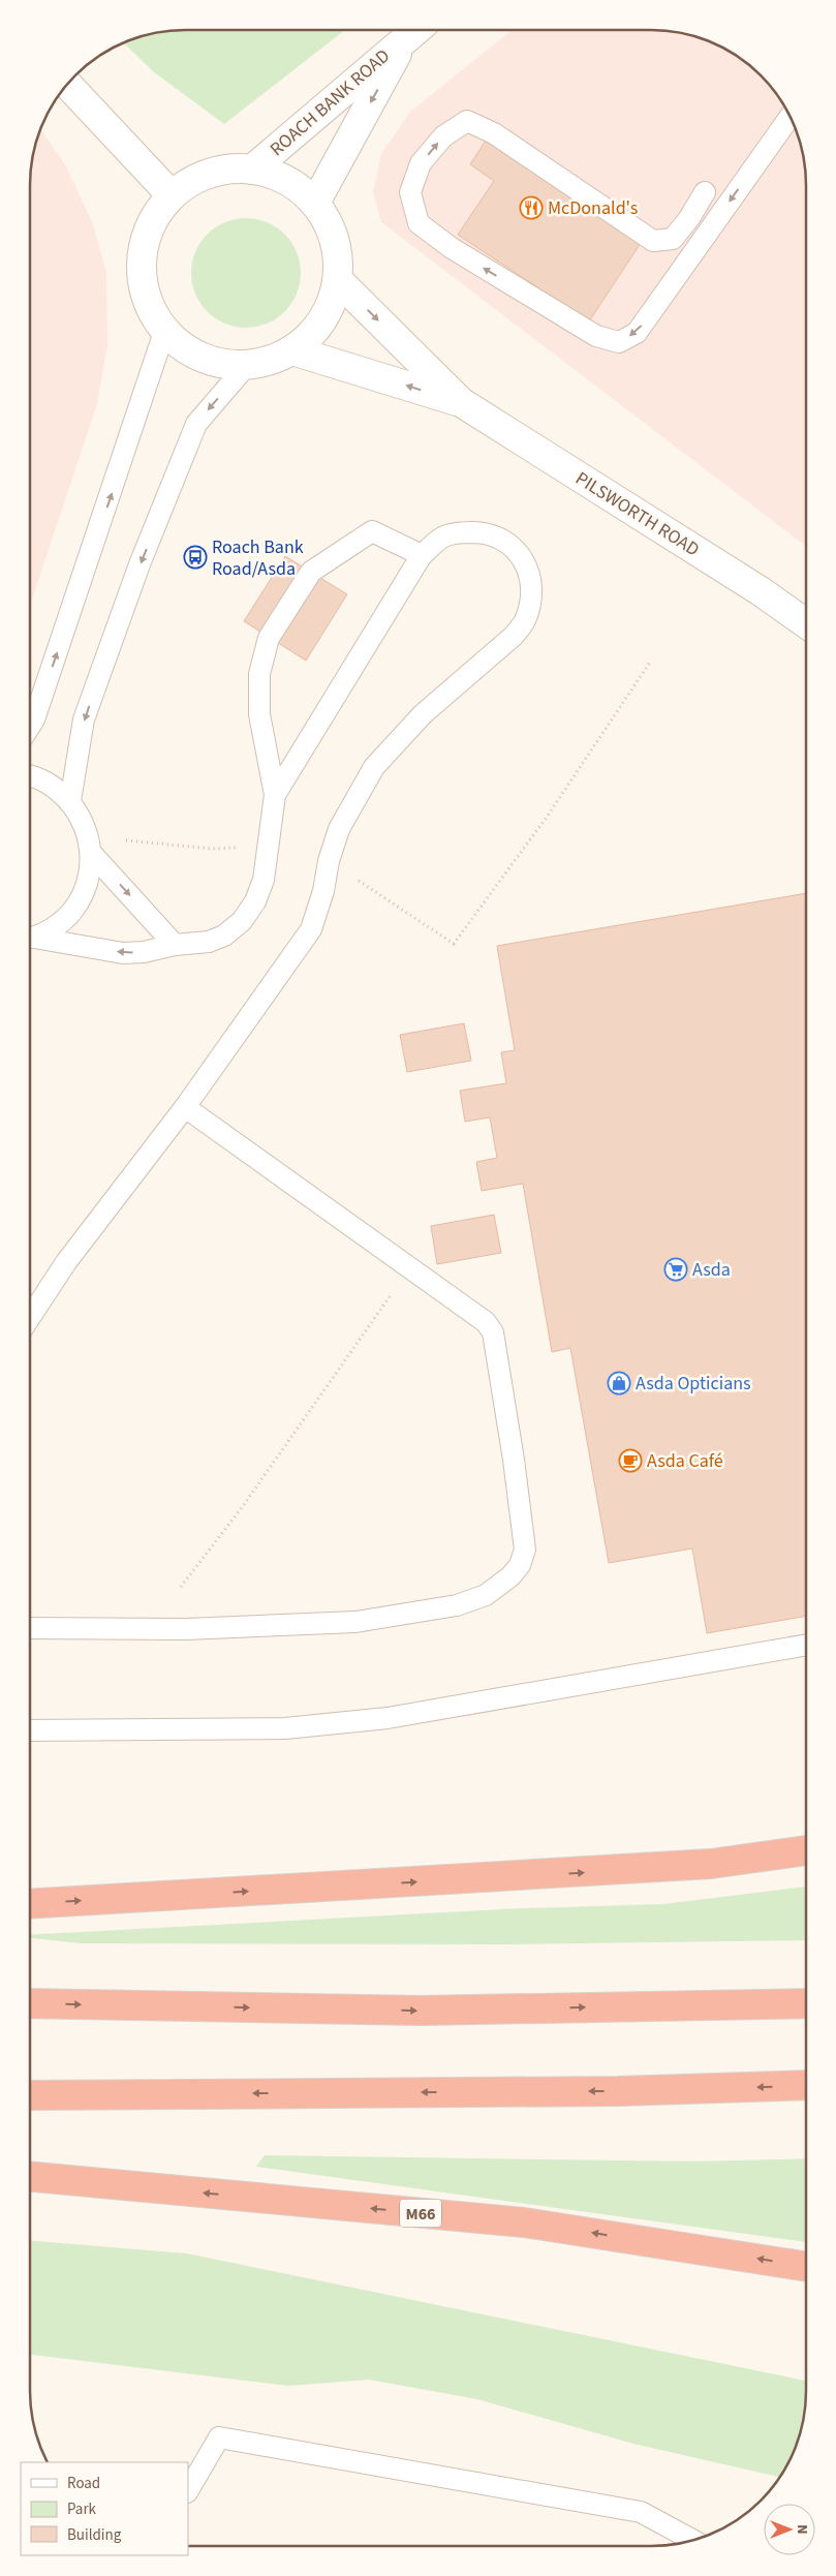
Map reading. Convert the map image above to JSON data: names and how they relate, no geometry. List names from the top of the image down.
{
  "streets": {
    "highway": ["M66"],
    "street": ["ROACH BANK ROAD", "PILSWORTH ROAD"]
  },
  "places": {
    "restaurant": ["McDonald's"],
    "bus stop": ["Roach Bank Road/Asda"],
    "supermarket": ["Asda"],
    "shop": ["Asda Opticians"],
    "cafe": ["Asda Café"]
  },
  "legend": ["Road", "Park", "Building"],
  "north": "right"
}
